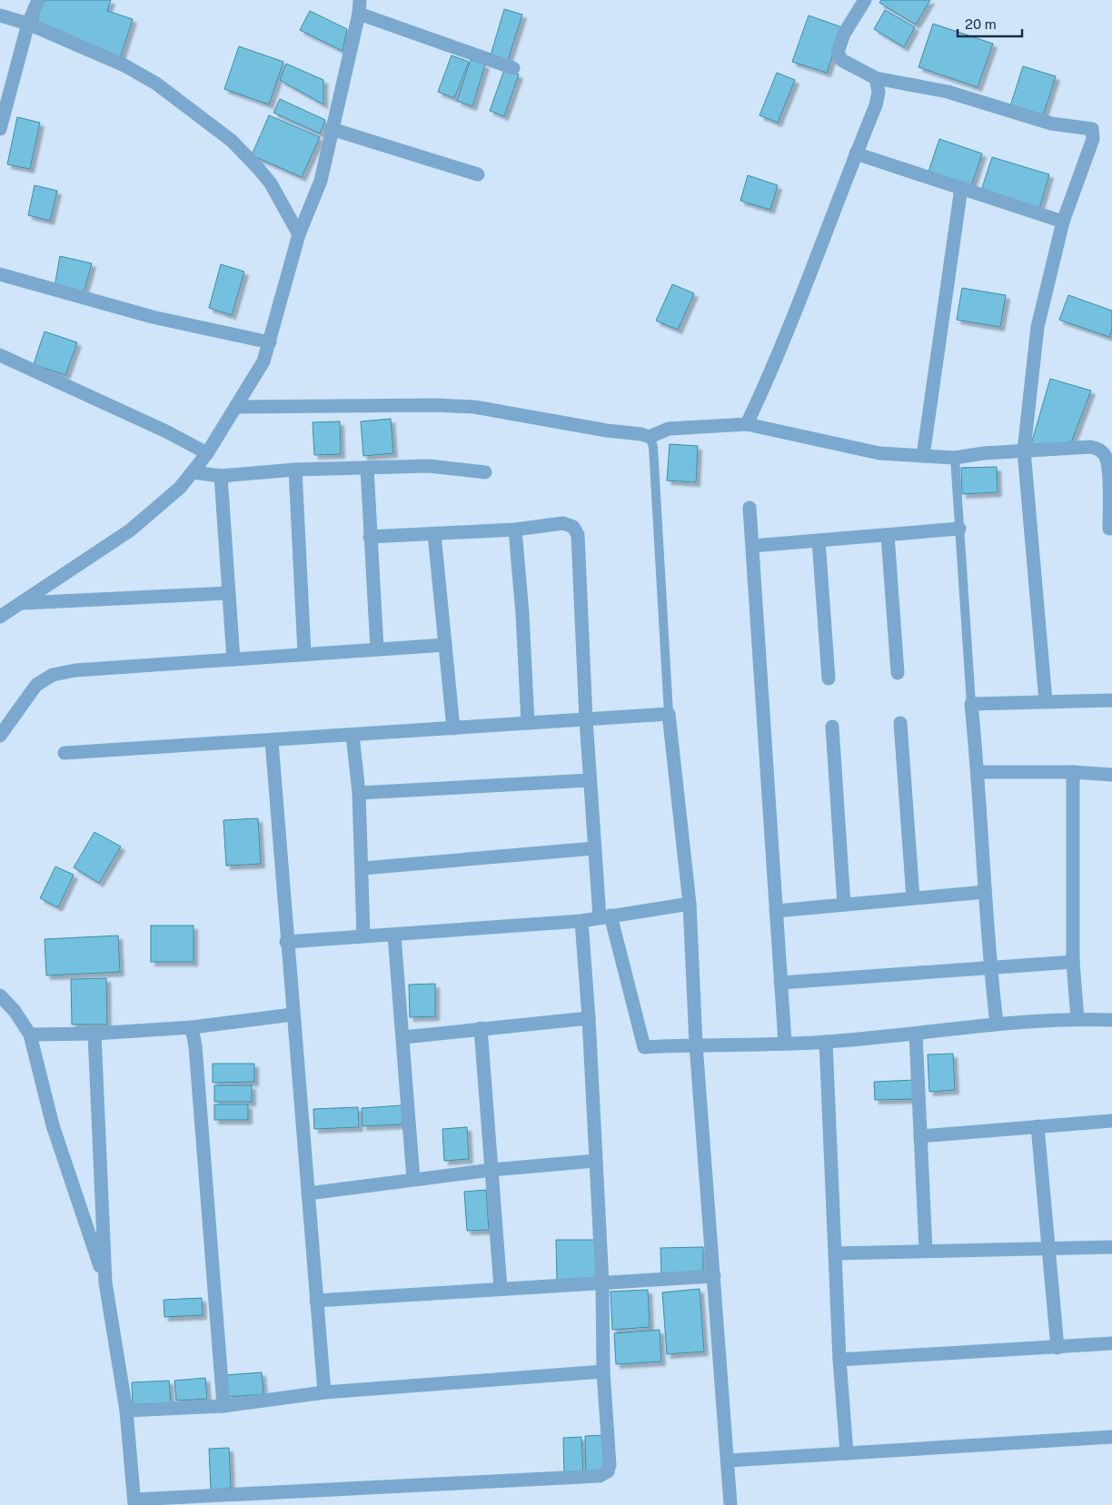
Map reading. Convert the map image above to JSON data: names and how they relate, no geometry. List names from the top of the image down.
{
  "scale_bar": "20 m"
}
